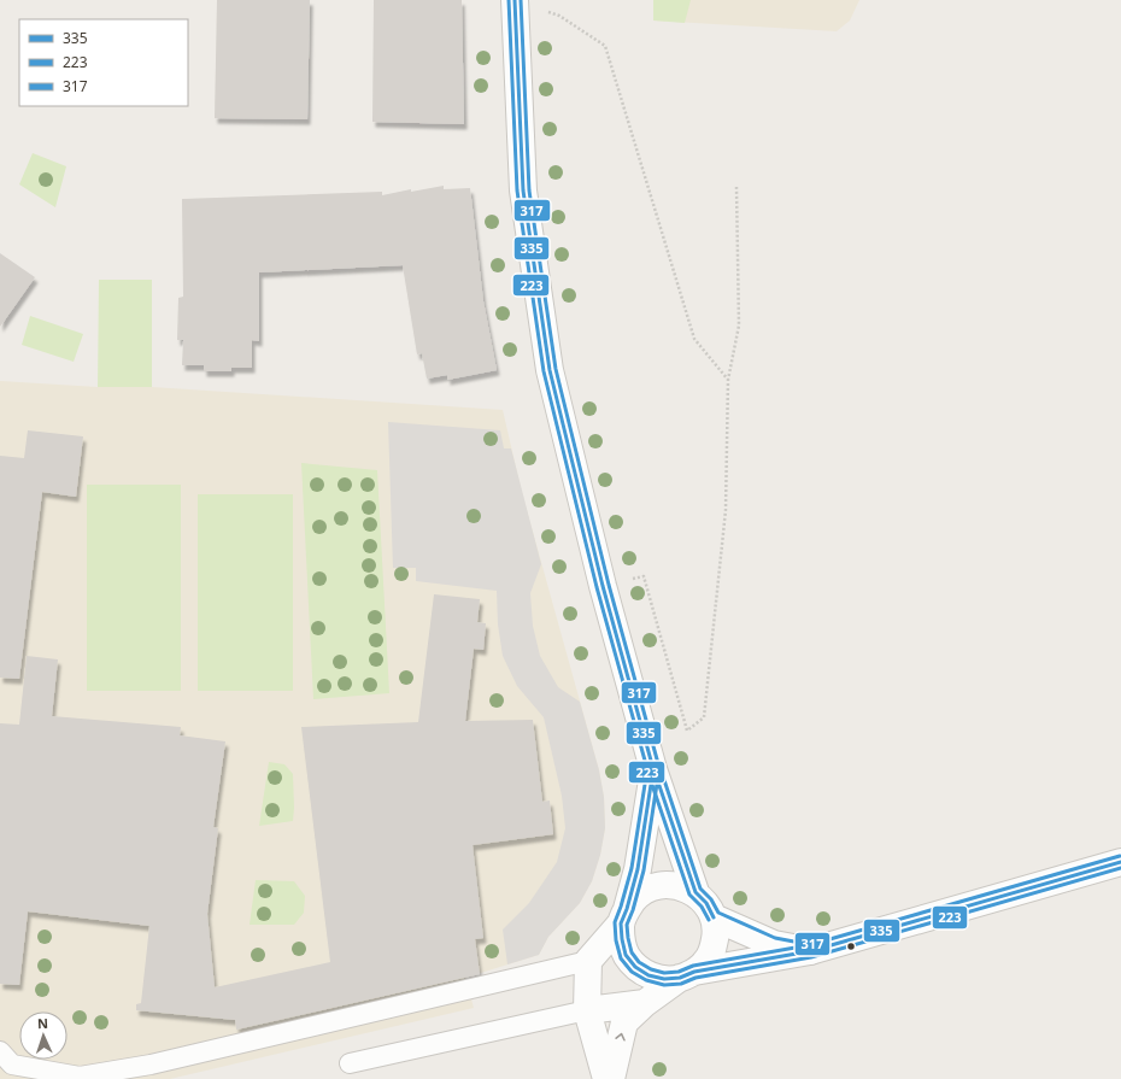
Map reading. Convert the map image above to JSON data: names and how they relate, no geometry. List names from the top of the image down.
{
  "lines": ["transit line 335", "transit line 223", "transit line 317"],
  "legend": ["335", "223", "317"],
  "north": "top"
}
